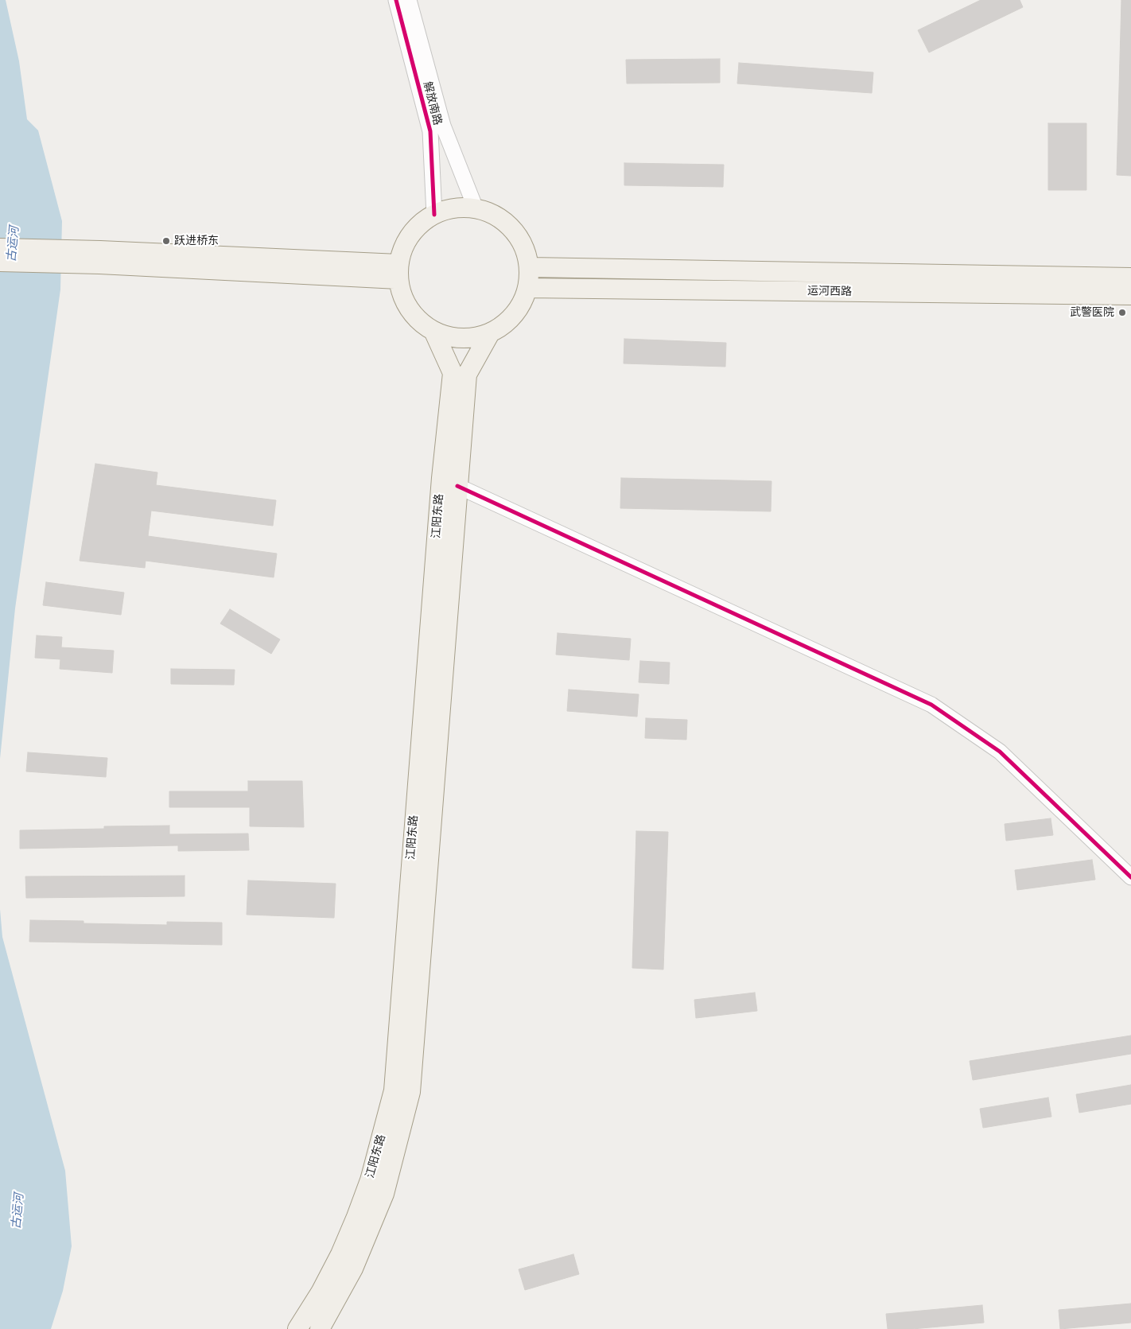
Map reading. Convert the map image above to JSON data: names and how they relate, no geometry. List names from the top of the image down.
{
  "streets": {
    "main road": ["运河西路", "江阳东路"],
    "street": ["解放南路"]
  },
  "crossings": [
    ["解放南路", "运河西路"],
    ["解放南路", "江阳东路"],
    ["运河西路", "江阳东路"]
  ],
  "water": ["古运河"],
  "places": ["跃进桥东", "武警医院"]
}
